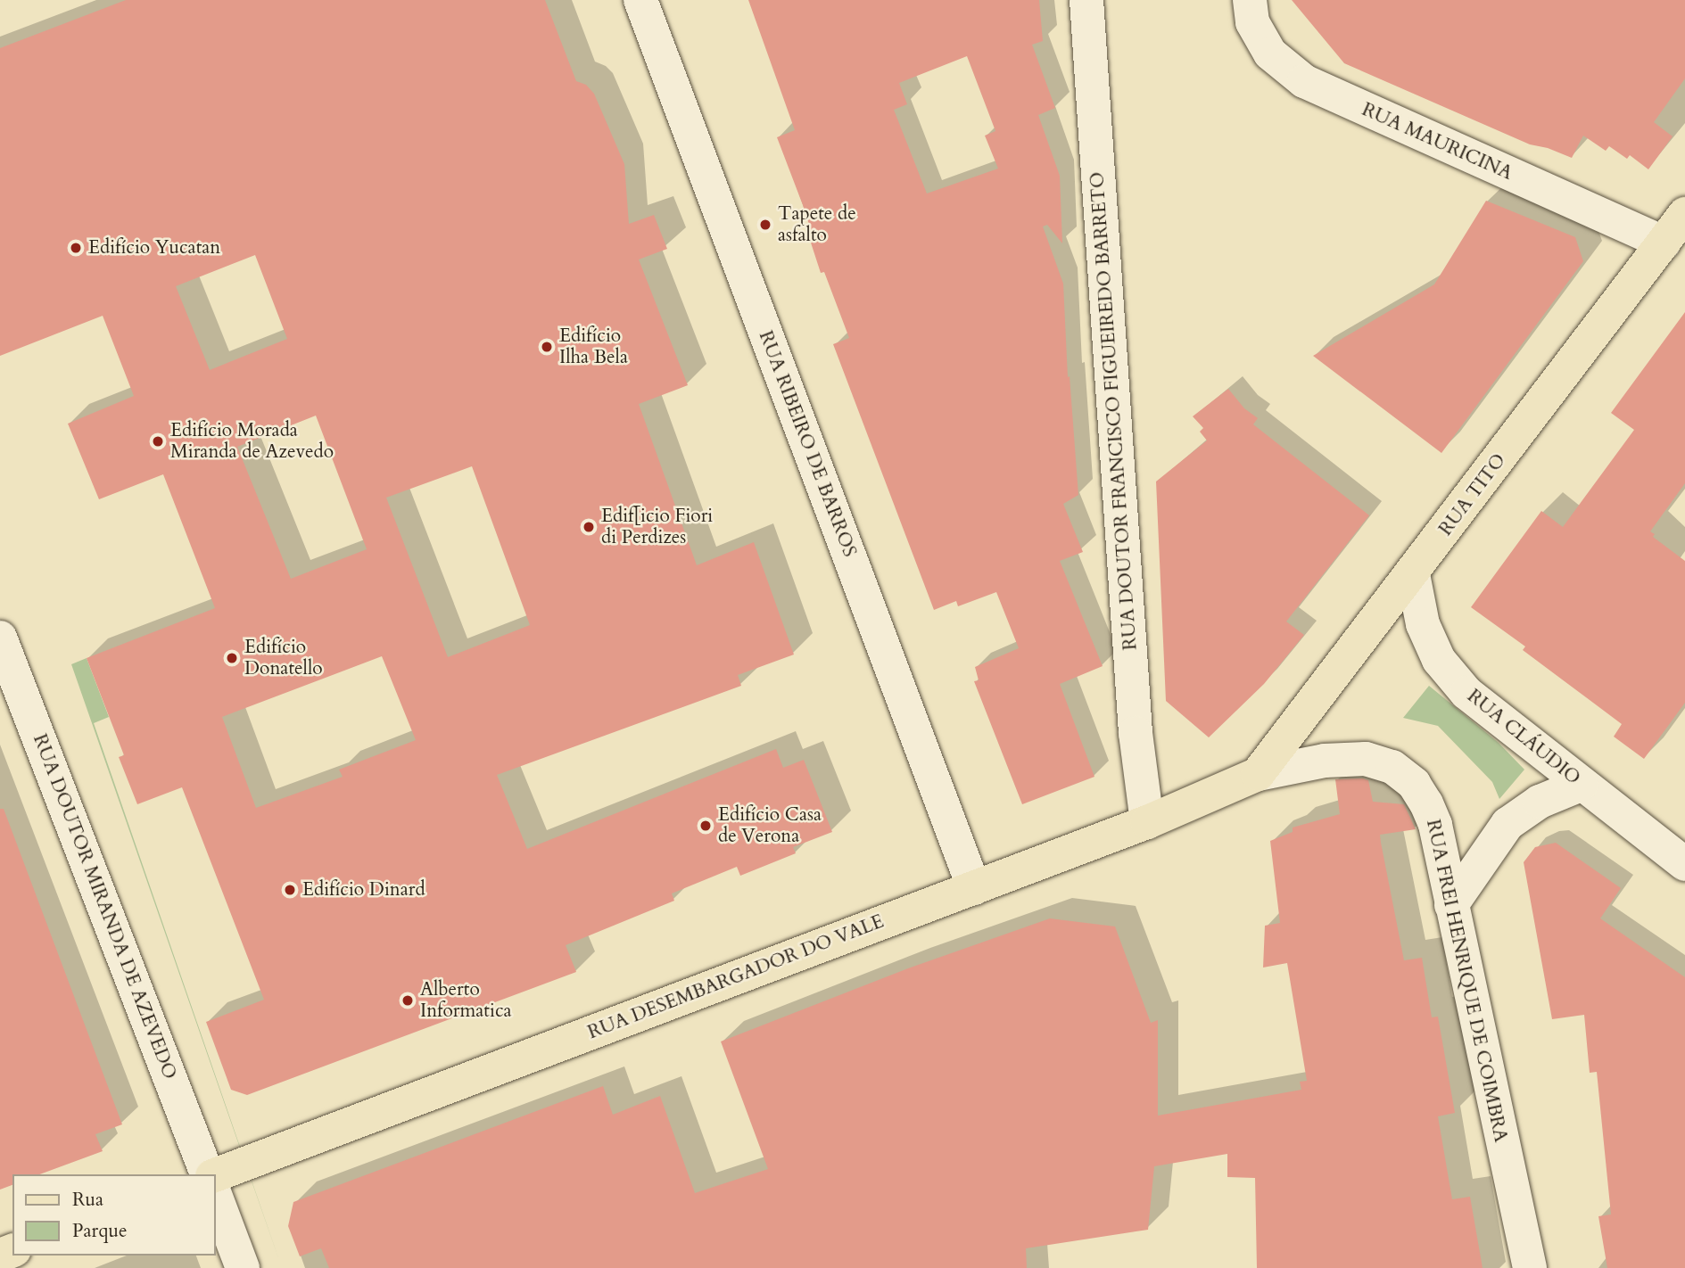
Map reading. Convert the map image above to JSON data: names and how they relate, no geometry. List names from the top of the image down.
{
  "streets": {
    "main road": ["RUA TITO", "RUA DESEMBARGADOR DO VALE"],
    "street": [
      "RUA MAURICINA",
      "RUA DOUTOR FRANCISCO FIGUEIREDO BARRETO",
      "RUA RIBEIRO DE BARROS",
      "RUA CLÁUDIO",
      "RUA DOUTOR MIRANDA DE AZEVEDO",
      "RUA FREI HENRIQUE DE COIMBRA"
    ]
  },
  "crossings": [
    ["RUA MAURICINA", "RUA TITO"],
    ["RUA DOUTOR FRANCISCO FIGUEIREDO BARRETO", "RUA DESEMBARGADOR DO VALE"],
    ["RUA RIBEIRO DE BARROS", "RUA DESEMBARGADOR DO VALE"],
    ["RUA TITO", "RUA CLÁUDIO"],
    ["RUA TITO", "RUA DESEMBARGADOR DO VALE"],
    ["RUA TITO", "RUA FREI HENRIQUE DE COIMBRA"],
    ["RUA DESEMBARGADOR DO VALE", "RUA FREI HENRIQUE DE COIMBRA"]
  ],
  "places": [
    "Tapete de asfalto",
    "Edifício Yucatan",
    "Edifício Ilha Bela",
    "Edifício Morada Miranda de Azevedo",
    "Edif[icio Fiori di Perdizes",
    "Edifício Donatello",
    "Edifício Casa de Verona",
    "Edifício Dinard",
    "Alberto Informatica"
  ],
  "legend": ["Rua", "Parque"]
}
